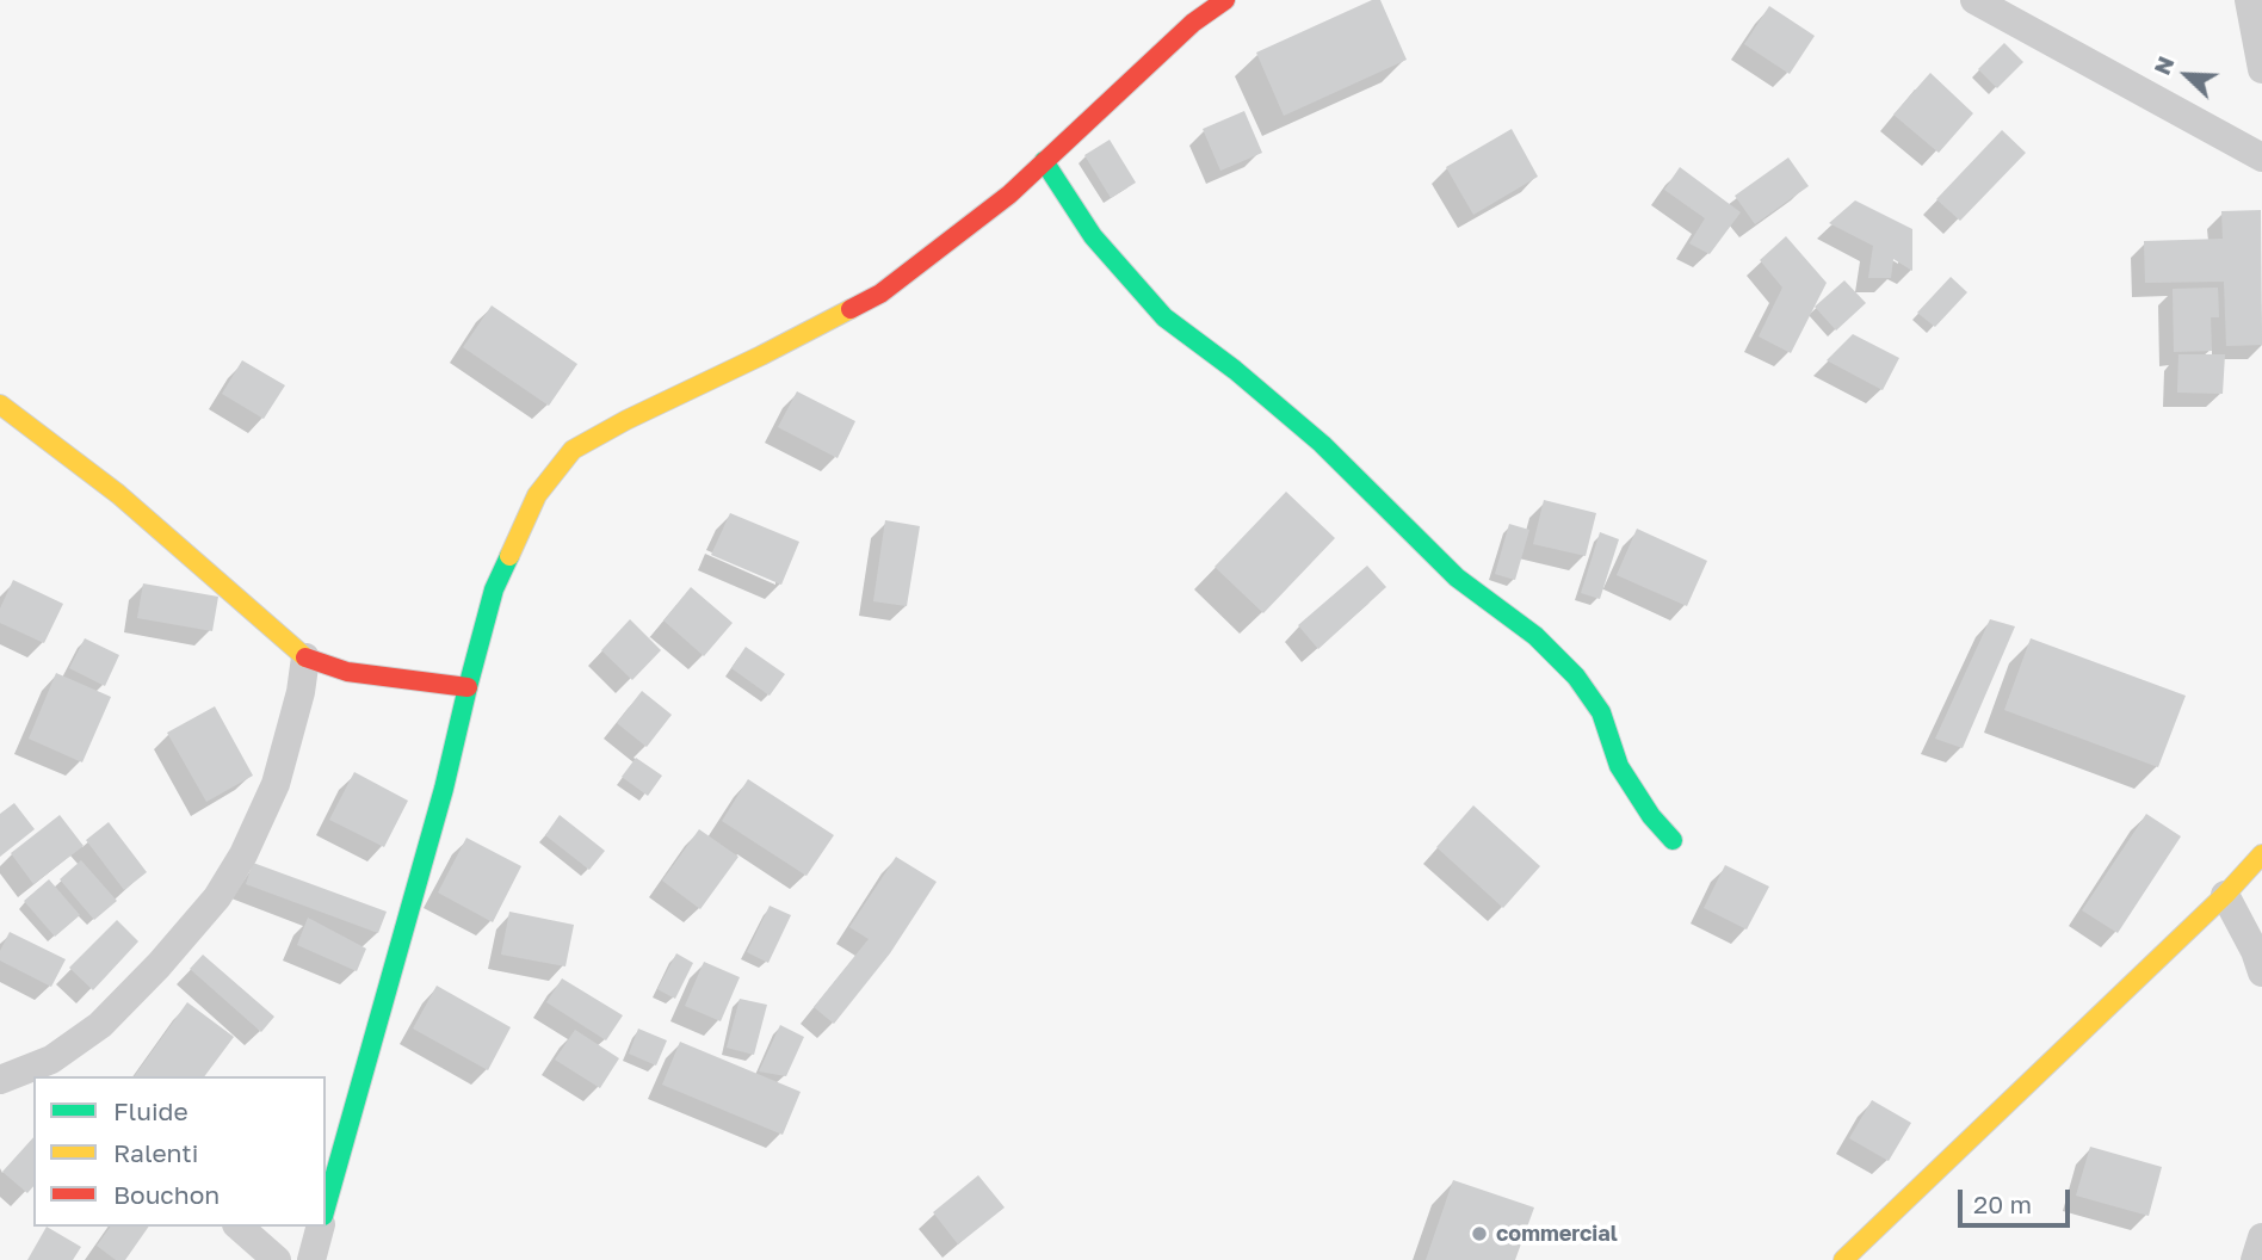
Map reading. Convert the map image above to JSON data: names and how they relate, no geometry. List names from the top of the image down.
{
  "places": ["commercial"],
  "legend": ["Fluide", "Ralenti", "Bouchon"],
  "scale_bar": "20 m",
  "north": "top left"
}
